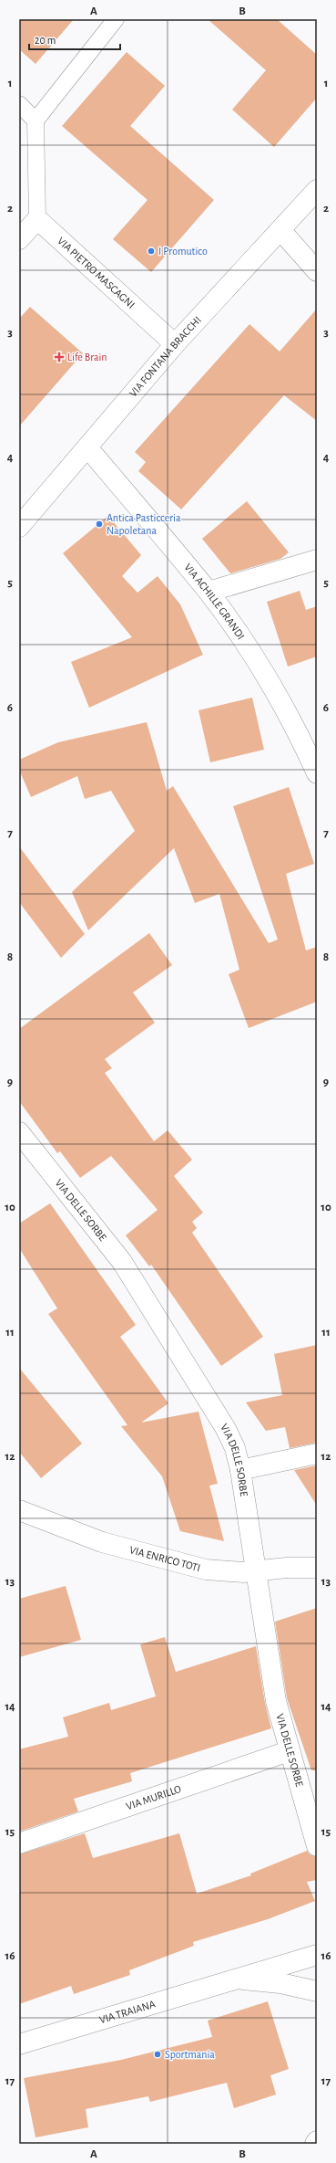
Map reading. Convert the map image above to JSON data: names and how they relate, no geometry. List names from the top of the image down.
{
  "streets": {
    "street": [
      "VIA PIETRO MASCAGNI",
      "VIA FONTANA BRACCHI",
      "VIA ACHILLE GRANDI",
      "VIA DELLE SORBE",
      "VIA ENRICO TOTI",
      "VIA MURILLO",
      "VIA TRAIANA"
    ]
  },
  "crossings": [
    ["VIA PIETRO MASCAGNI", "VIA FONTANA BRACCHI"],
    ["VIA FONTANA BRACCHI", "VIA ACHILLE GRANDI"],
    ["VIA DELLE SORBE", "VIA ENRICO TOTI"],
    ["VIA DELLE SORBE", "VIA MURILLO"]
  ],
  "places": {
    "other": ["I Promutico", "Antica Pasticceria Napoletana", "Sportmania"],
    "health": ["Life Brain"]
  },
  "scale_bar": "20 m",
  "grid": {
    "columns": ["A", "B"],
    "rows": [
      "1",
      "2",
      "3",
      "4",
      "5",
      "6",
      "7",
      "8",
      "9",
      "10",
      "11",
      "12",
      "13",
      "14",
      "15",
      "16",
      "17"
    ]
  }
}
